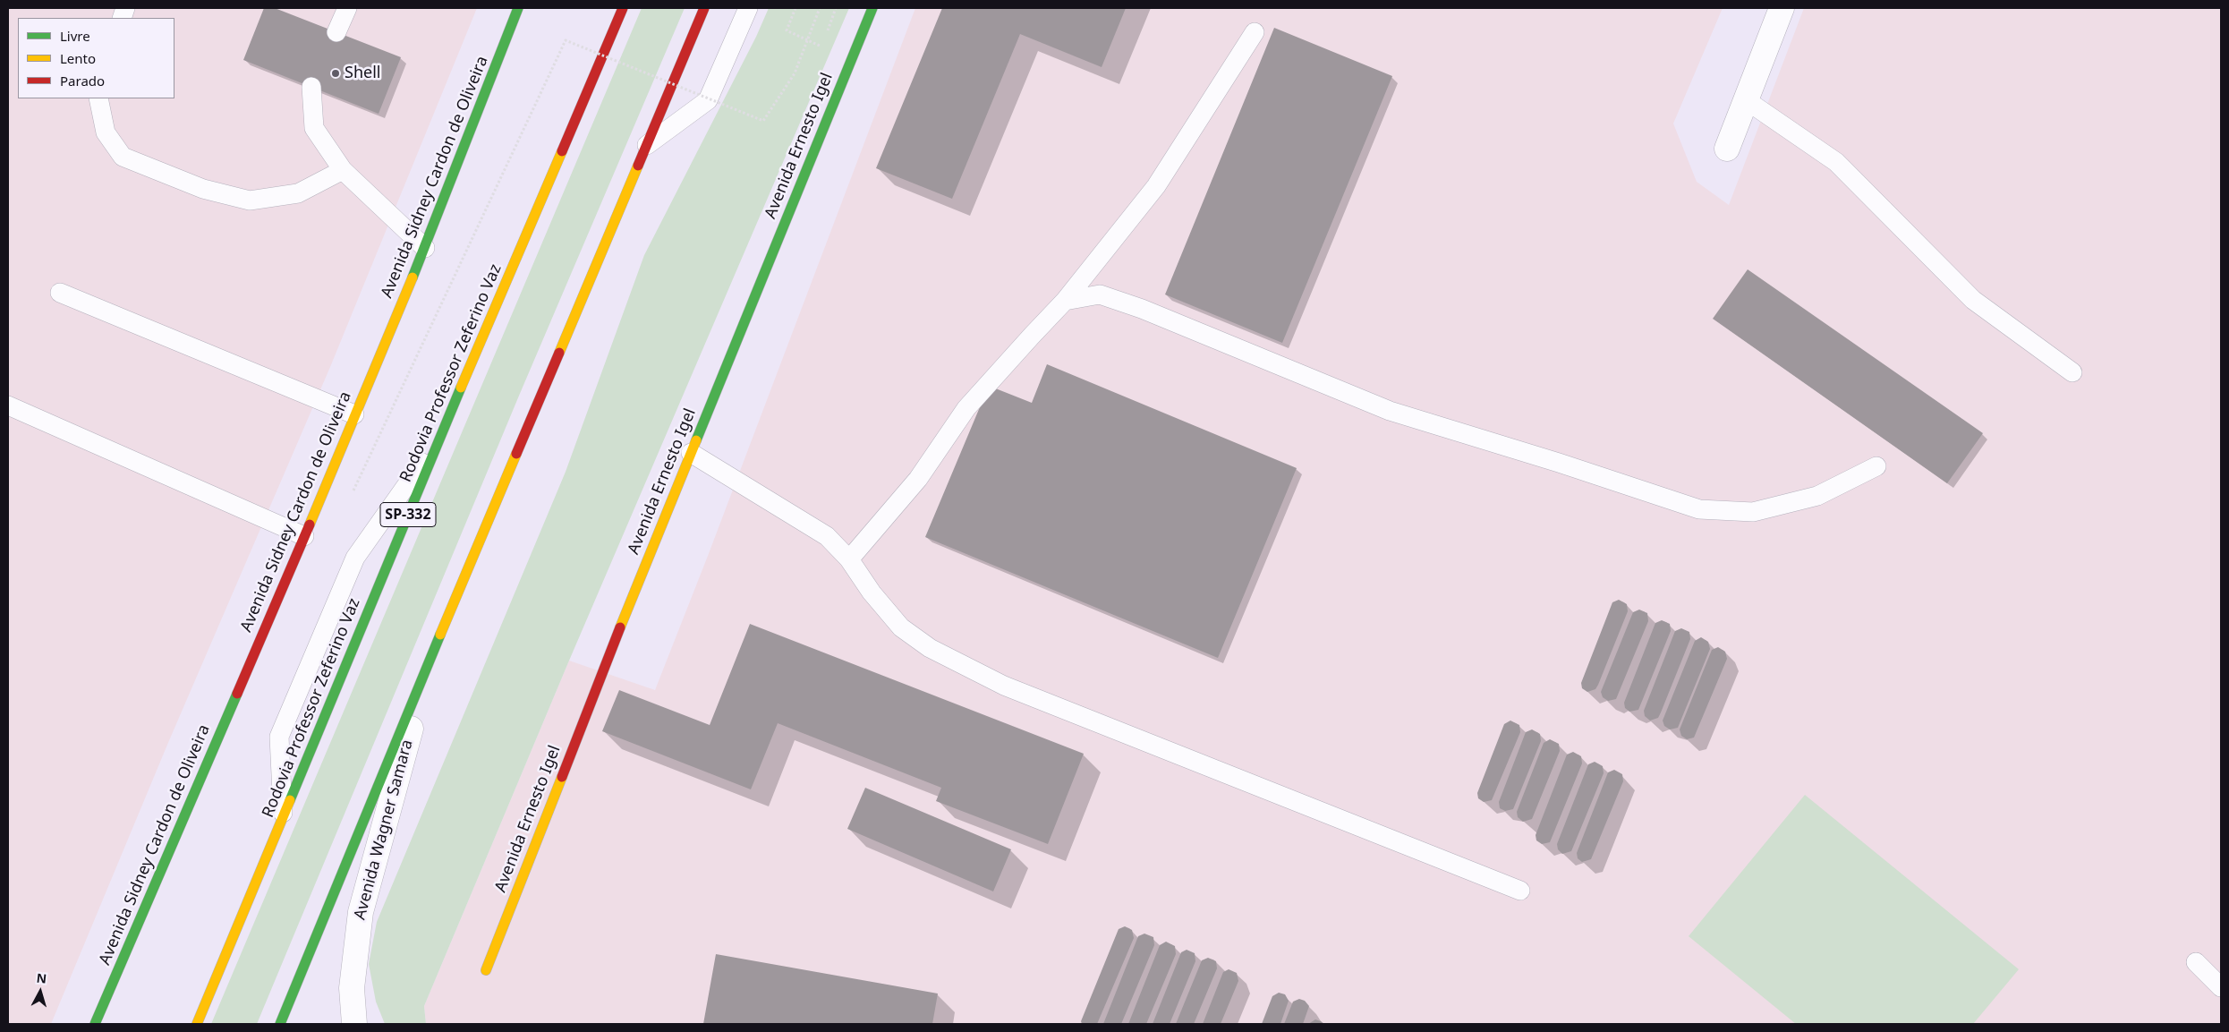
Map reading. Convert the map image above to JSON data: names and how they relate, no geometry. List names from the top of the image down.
{
  "streets": {
    "main road": [
      "Avenida Ernesto Igel",
      "Avenida Sidney Cardon de Oliveira",
      "Rodovia Professor Zeferino Vaz",
      "SP-332"
    ],
    "street": ["Avenida Wagner Samara"]
  },
  "places": ["Shell"],
  "legend": ["Livre", "Lento", "Parado"],
  "north": "top"
}
